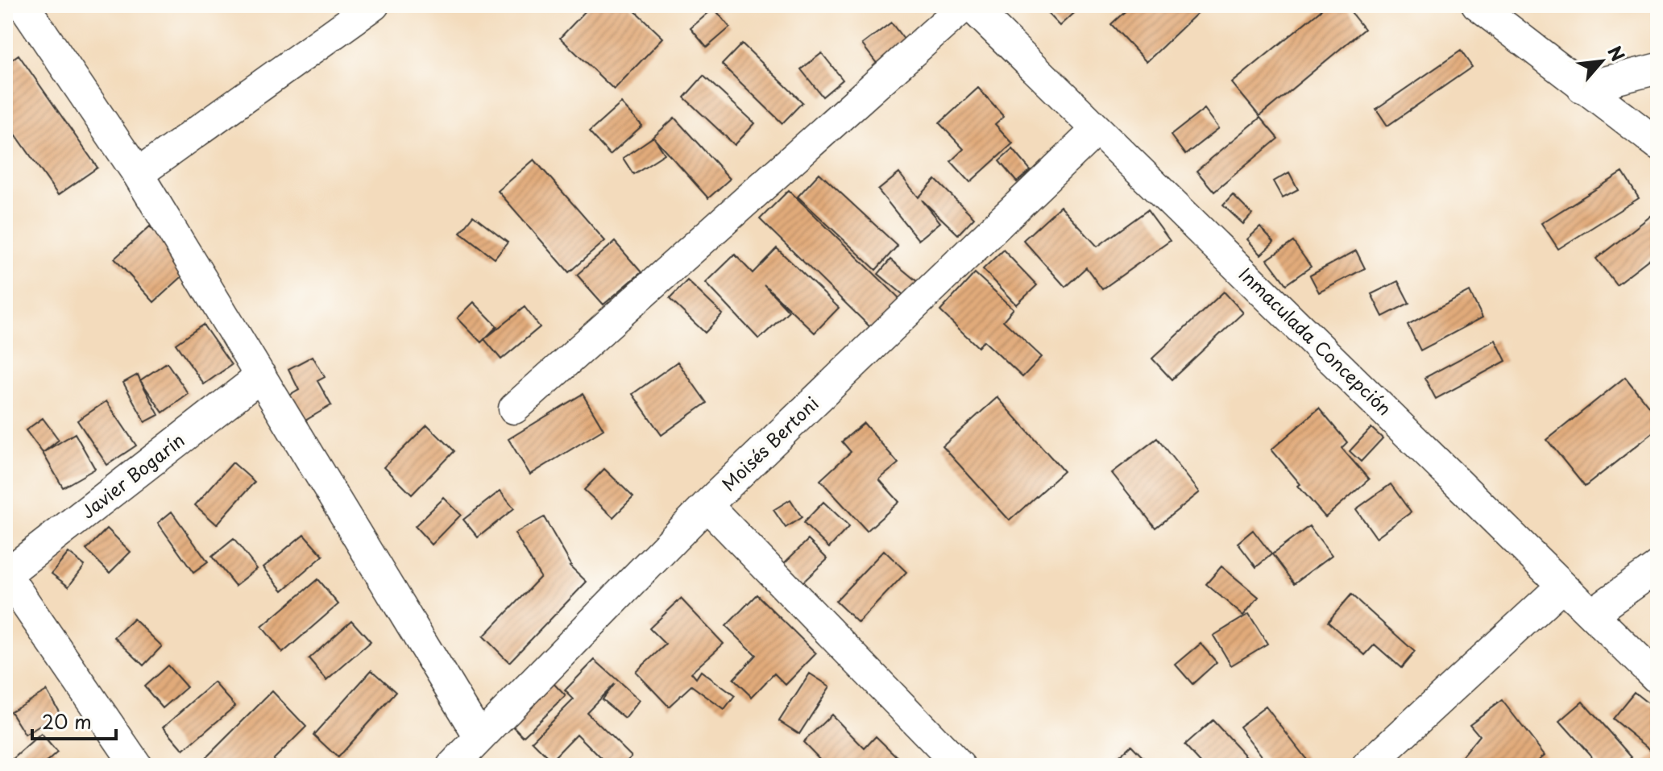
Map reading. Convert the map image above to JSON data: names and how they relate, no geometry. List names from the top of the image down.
{
  "streets": {
    "street": ["Inmaculada Concepción", "Moisés Bertoni", "Javier Bogarín"]
  },
  "crossings": [
    ["Inmaculada Concepción", "Moisés Bertoni"]
  ],
  "scale_bar": "20 m",
  "north": "top right"
}
